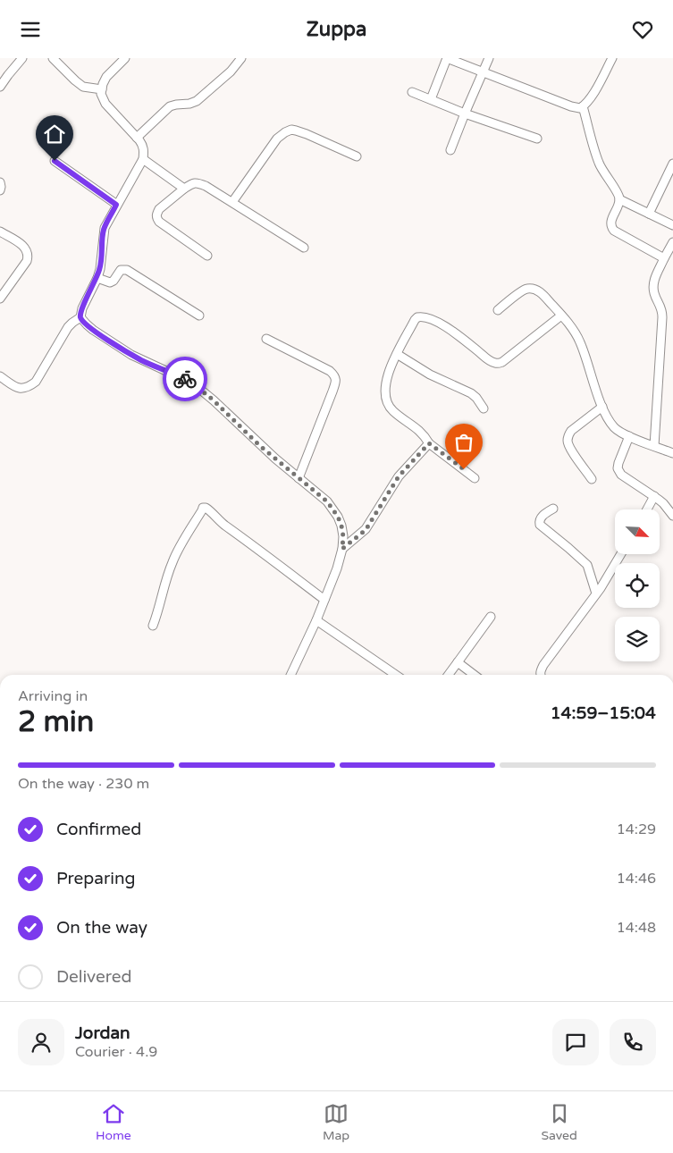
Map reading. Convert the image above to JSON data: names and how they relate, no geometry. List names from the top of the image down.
{
  "north": "bottom right",
  "page": {
    "header": "Zuppa",
    "heading": ["2 min", "Arriving in", "14:59–15:04"],
    "panel": ["Jordan", "Courier · 4.9"],
    "bar": "On the way · 230 m",
    "list": [
      ["Confirmed", "14:29"],
      ["Preparing", "14:46"],
      ["On the way", "14:48"],
      "Delivered"
    ],
    "tabs": ["Home", "Map", "Saved"]
  }
}
